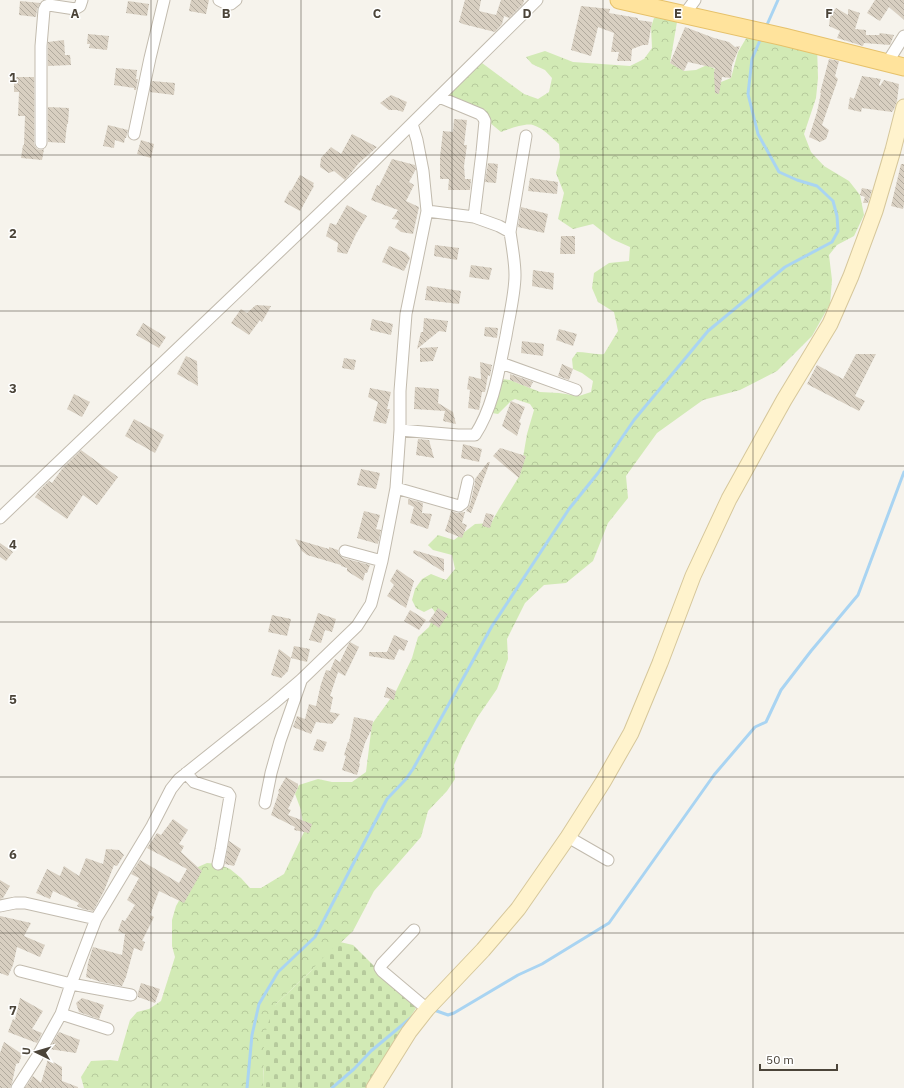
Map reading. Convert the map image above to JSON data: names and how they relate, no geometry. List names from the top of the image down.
{
  "scale_bar": "50 m",
  "north": "left",
  "grid": {
    "columns": [
      "A",
      "B",
      "C",
      "D",
      "E",
      "F"
    ],
    "rows": [
      "1",
      "2",
      "3",
      "4",
      "5",
      "6",
      "7"
    ]
  }
}
